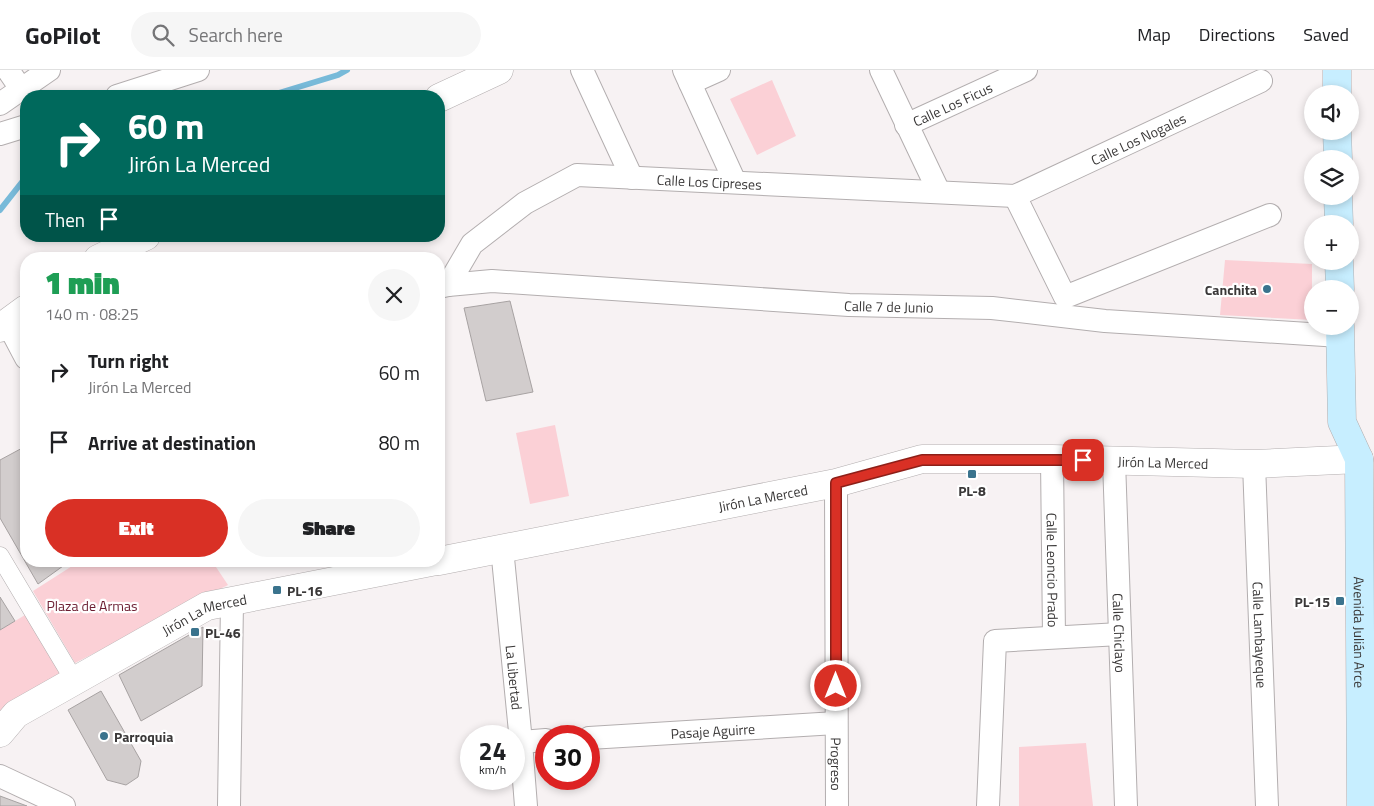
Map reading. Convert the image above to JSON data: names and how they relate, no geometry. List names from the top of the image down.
{
  "streets": {
    "main road": ["Avenida Julián Arce"],
    "street": [
      "Calle Los Ficus",
      "Calle Los Nogales",
      "Calle Los Cipreses",
      "Calle 7 de Junio",
      "Jirón La Merced",
      "Calle Leoncio Prado",
      "Calle Chiclayo",
      "Calle Lambayeque",
      "La Libertad",
      "Pasaje Aguirre",
      "Progreso"
    ]
  },
  "crossings": [
    ["Calle Los Nogales", "Calle Los Cipreses"],
    ["Jirón La Merced", "Calle Leoncio Prado"],
    ["Jirón La Merced", "Calle Chiclayo"],
    ["Jirón La Merced", "Avenida Julián Arce"],
    ["Jirón La Merced", "Calle Lambayeque"],
    ["Jirón La Merced", "La Libertad"],
    ["Jirón La Merced", "Progreso"],
    ["Pasaje Aguirre", "Progreso"]
  ],
  "parks": ["Plaza de Armas"],
  "places": {
    "other": ["Canchita", "Parroquia"],
    "transit": [
      "PL-8",
      "PL-16",
      "PL-15",
      "PL-46"
    ]
  },
  "page": {
    "header": "GoPilot",
    "search": "Search here",
    "nav": ["Map", "Directions", "Saved"],
    "map_buttons": ["+", "−"],
    "turn": ["60 m", "Jirón La Merced"],
    "then": "Then",
    "heading": ["1 min", "140 m · 08:25"],
    "list": [
      {
        "name": "Turn right",
        "note": "Jirón La Merced",
        "value": "60 m"
      },
      {
        "name": "Arrive at destination",
        "value": "80 m"
      }
    ],
    "buttons": ["Exit", "Share"],
    "speed": "24 km/h",
    "limit": "30"
  }
}
